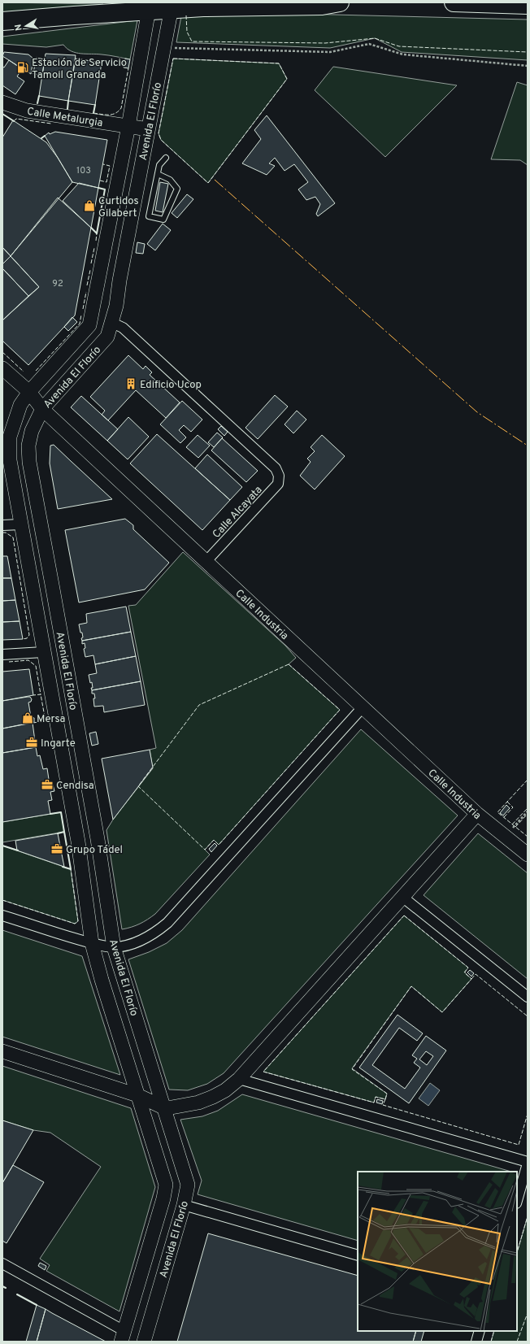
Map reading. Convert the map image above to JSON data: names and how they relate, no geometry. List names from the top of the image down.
{
  "streets": {
    "main road": ["Calle Metalurgia", "Avenida El Florío", "Calle Industria"],
    "street": ["Calle Alcayata"]
  },
  "crossings": [
    ["Calle Metalurgia", "Avenida El Florío"],
    ["Avenida El Florío", "Calle Alcayata"],
    ["Avenida El Florío", "Calle Industria"],
    ["Calle Alcayata", "Calle Industria"]
  ],
  "places": {
    "fuel station": ["Estación de Servicio Tamoil Granada"],
    "shop": ["Curtidos Gilabert", "Mersa"],
    "building": ["Edificio Ucop"],
    "office": ["Ingarte", "Cendisa", "Grupo Tádel"]
  },
  "house_numbers": ["103", "92"],
  "north": "left"
}
